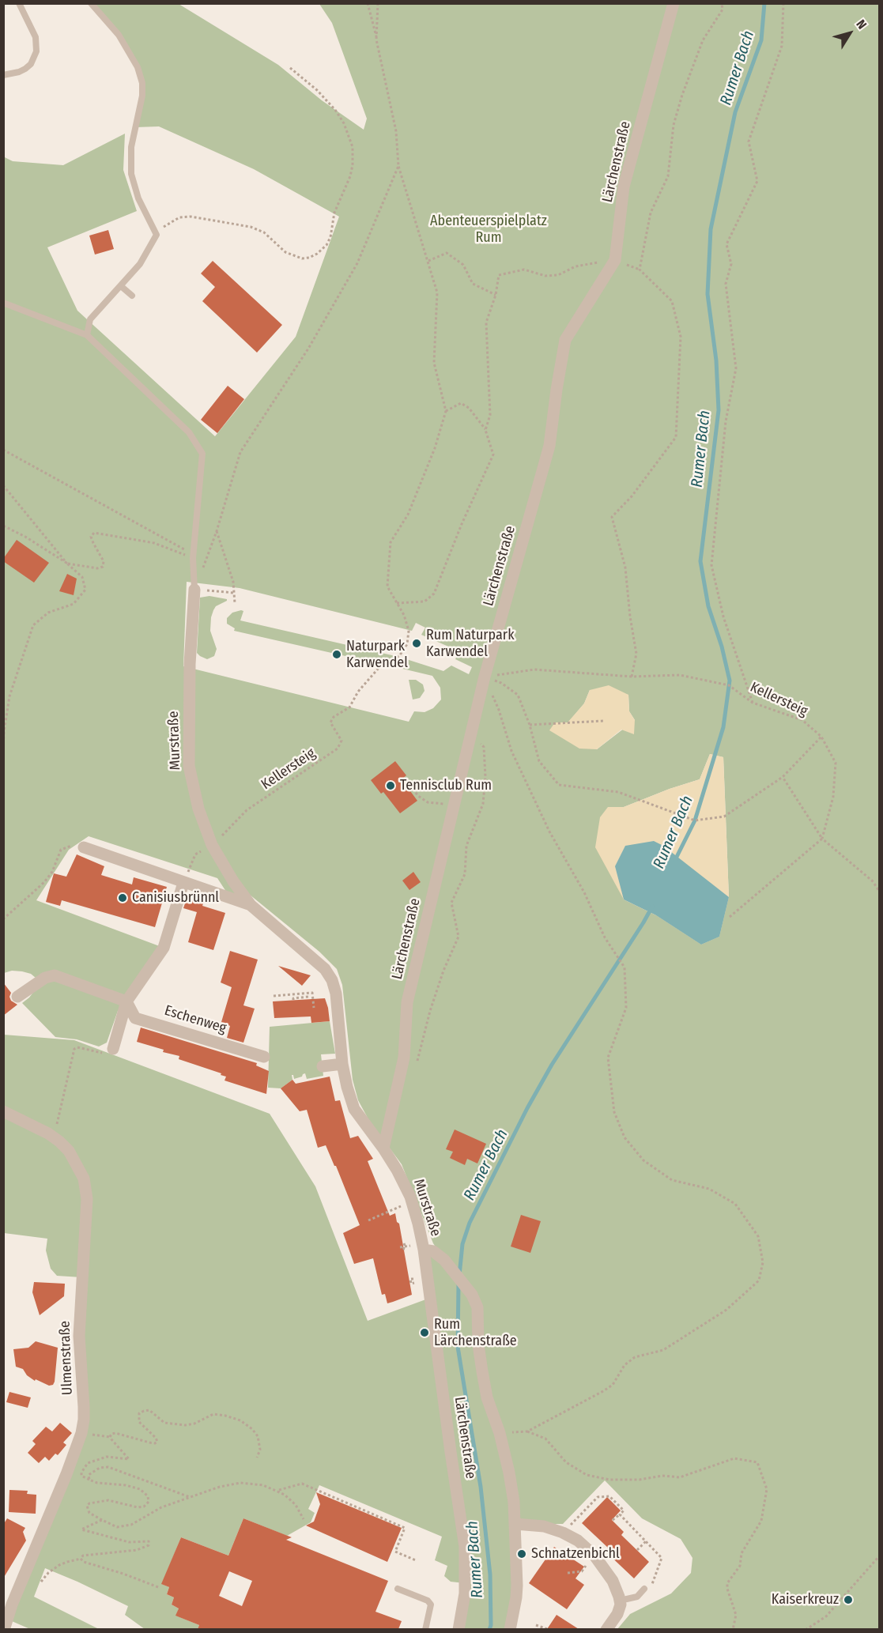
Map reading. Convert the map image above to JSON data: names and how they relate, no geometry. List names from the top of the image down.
{
  "streets": {
    "street": [
      "Lärchenstraße",
      "Murstraße",
      "Eschenweg",
      "Ulmenstraße"
    ],
    "path": ["Kellersteig"]
  },
  "crossings": [
    ["Lärchenstraße", "Kellersteig"],
    ["Lärchenstraße", "Murstraße"],
    ["Kellersteig", "Murstraße"]
  ],
  "water": ["Rumer Bach"],
  "parks": ["Abenteuerspielplatz Rum"],
  "places": [
    "Rum Naturpark Karwendel",
    "Naturpark Karwendel",
    "Tennisclub Rum",
    "Canisiusbrünnl",
    "Rum Lärchenstraße",
    "Schnatzenbichl",
    "Kaiserkreuz"
  ],
  "north": "top right"
}
